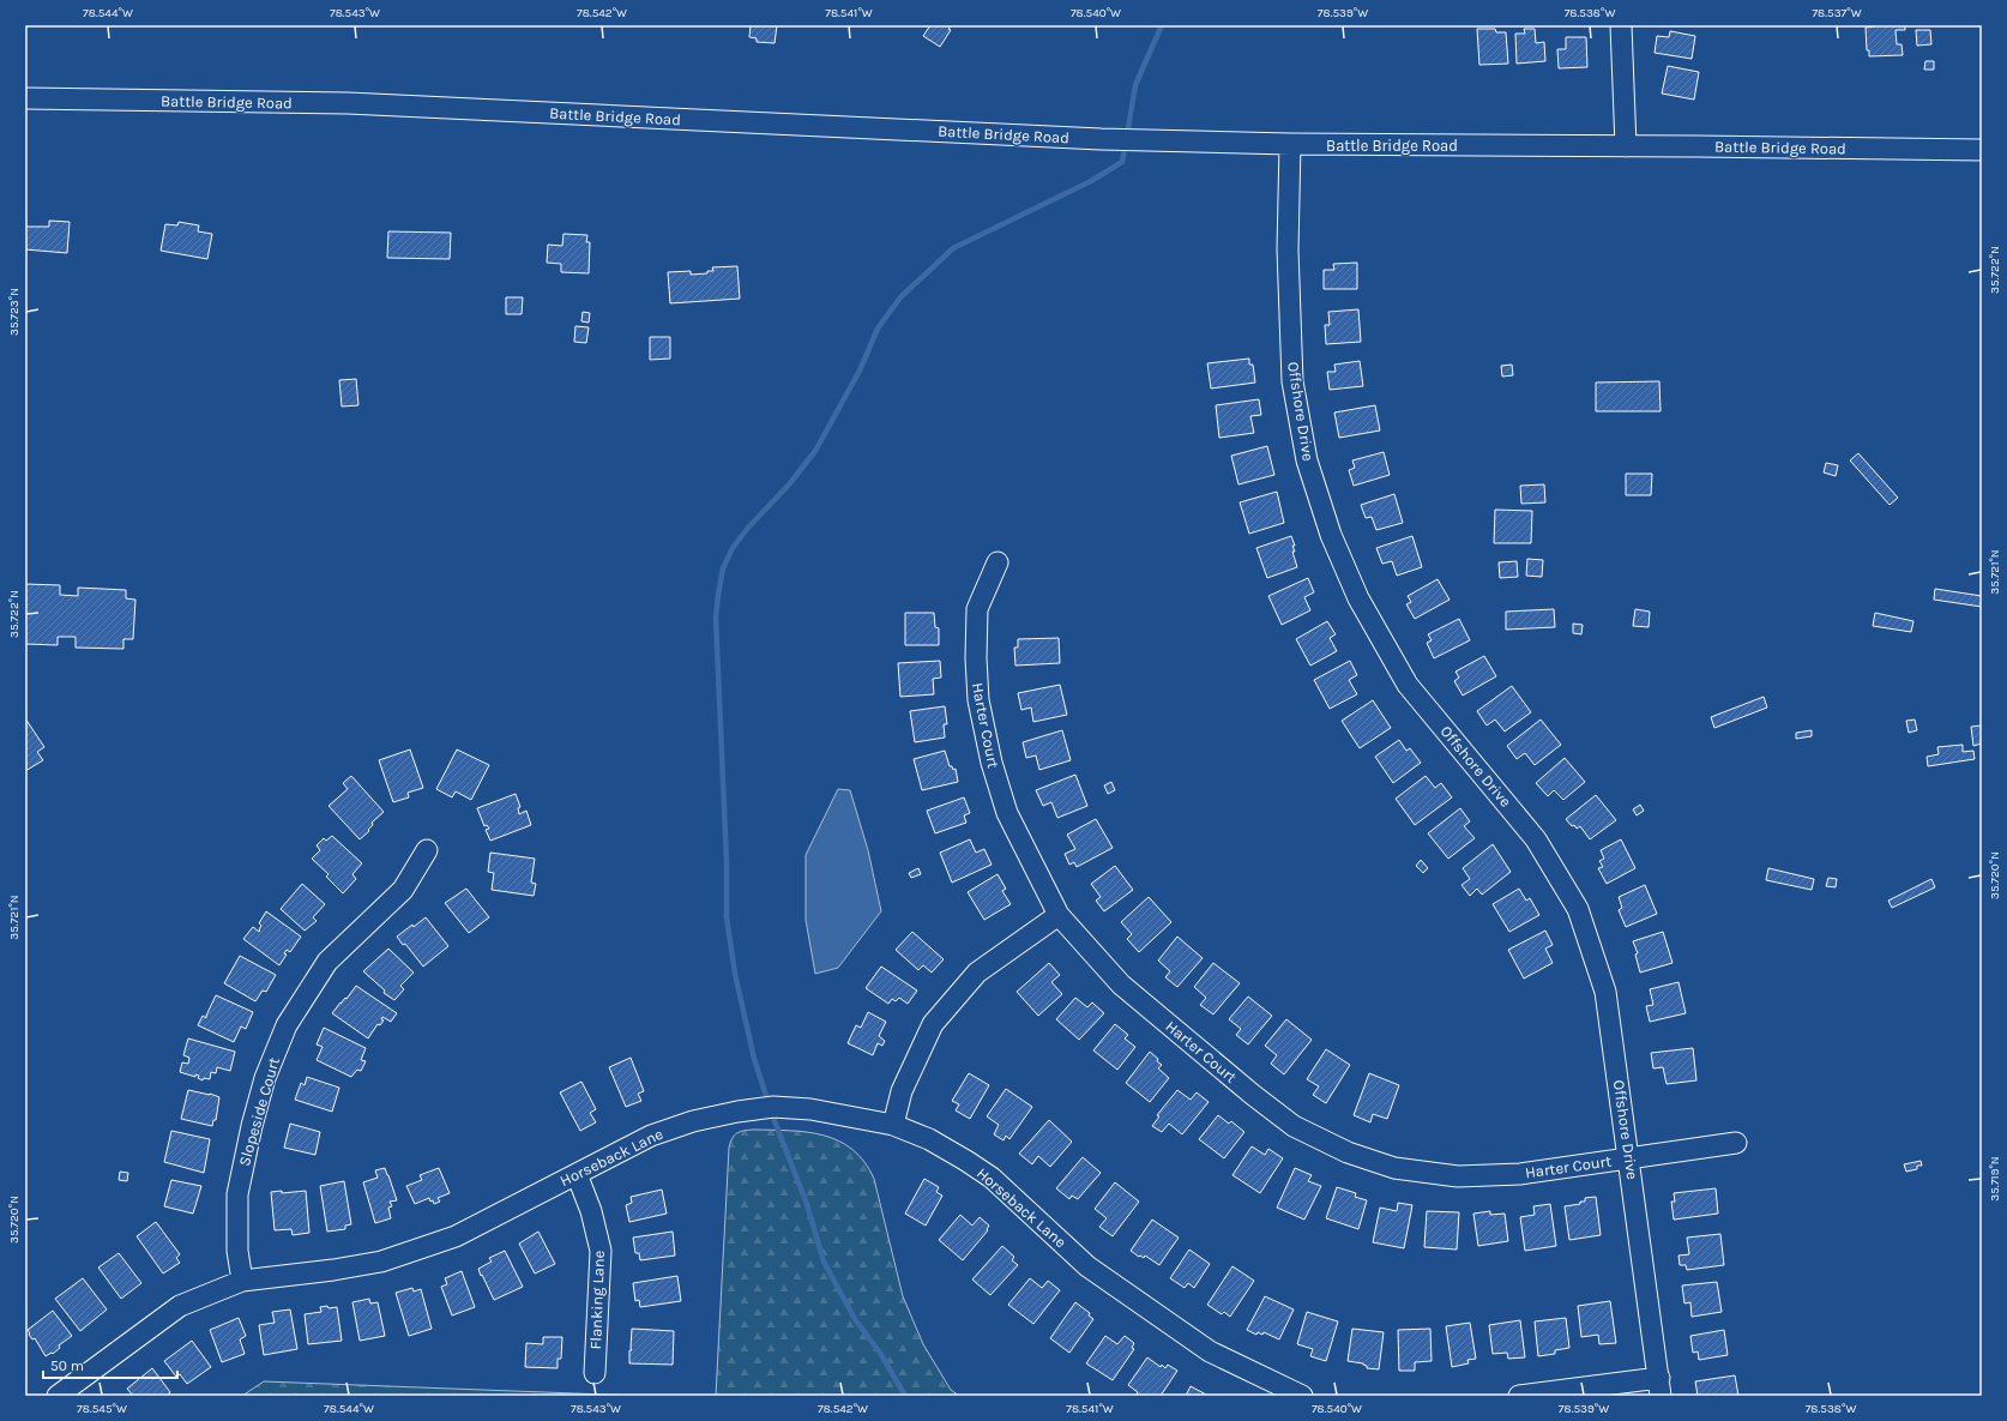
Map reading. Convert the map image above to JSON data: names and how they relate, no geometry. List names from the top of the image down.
{
  "streets": {
    "street": [
      "Battle Bridge Road",
      "Offshore Drive",
      "Harter Court",
      "Slopeside Court",
      "Horseback Lane",
      "Flanking Lane"
    ]
  },
  "crossings": [
    ["Battle Bridge Road", "Offshore Drive"],
    ["Offshore Drive", "Harter Court"],
    ["Slopeside Court", "Horseback Lane"],
    ["Horseback Lane", "Flanking Lane"]
  ],
  "scale_bar": "50 m",
  "coordinates": [
    "78.544°W",
    "78.543°W",
    "78.542°W",
    "78.541°W",
    "78.540°W",
    "78.539°W",
    "78.538°W",
    "78.537°W",
    "35.722°N",
    "35.723°N",
    "35.721°N",
    "35.720°N",
    "35.719°N",
    "78.545°W"
  ]
}
